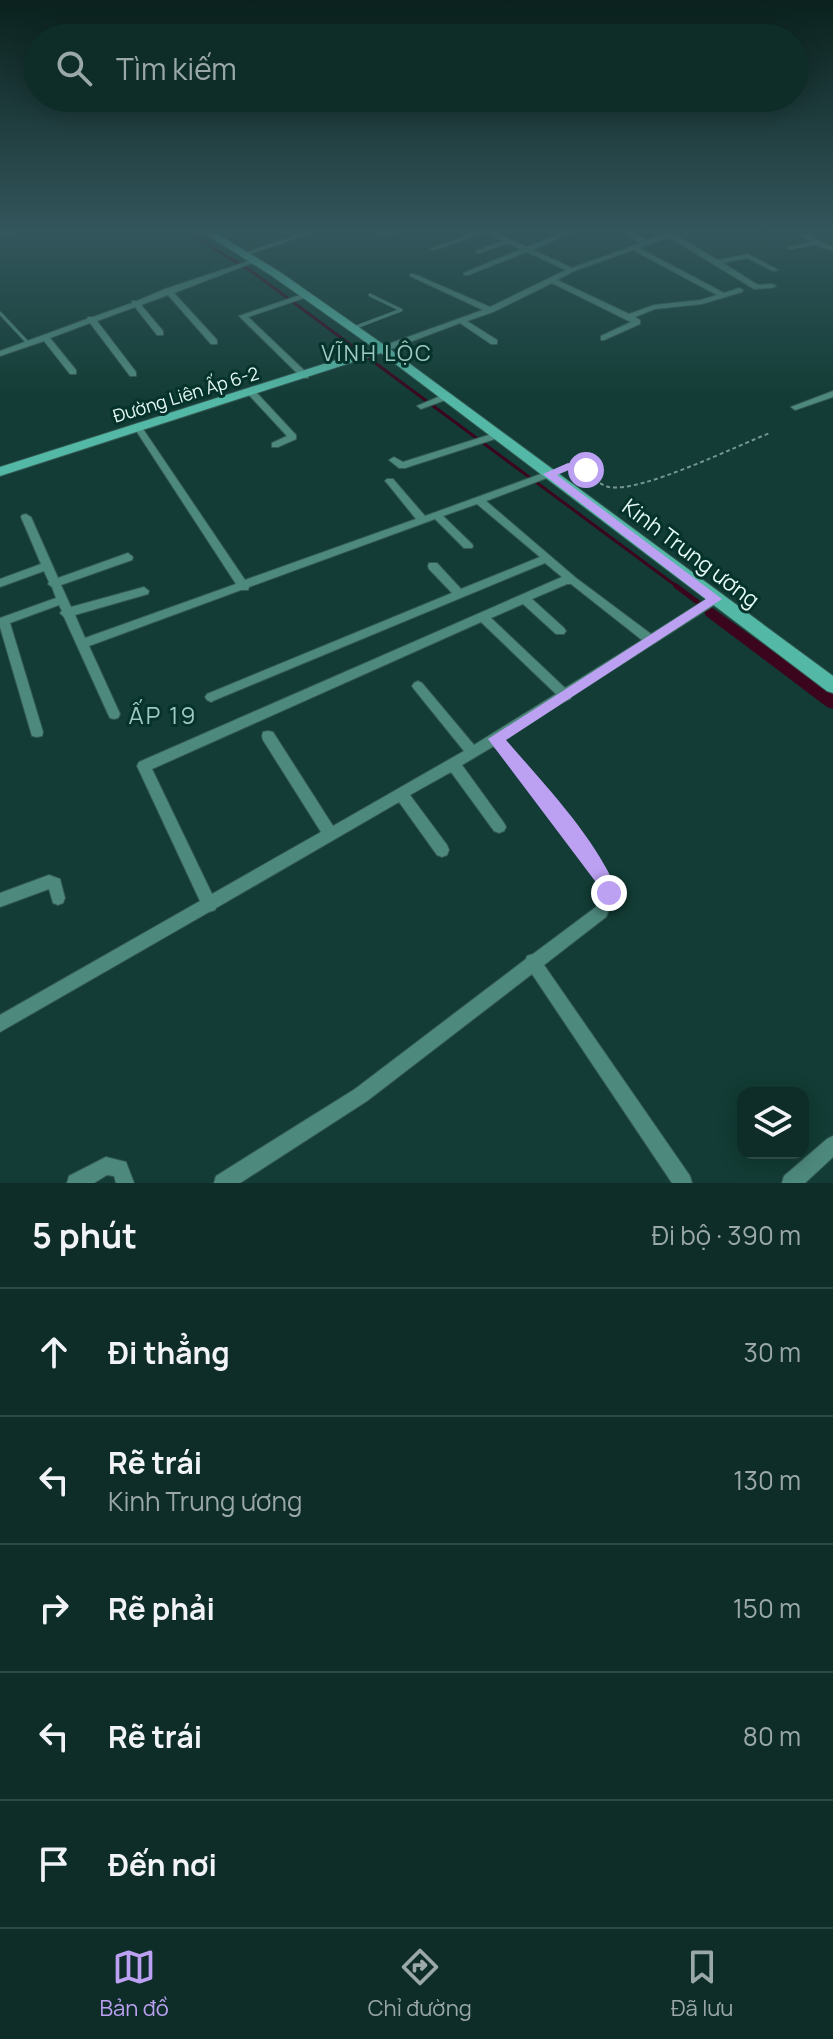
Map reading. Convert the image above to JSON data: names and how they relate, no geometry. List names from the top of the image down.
{
  "streets": {
    "street": ["Đường Liên Ấp 6-2", "Kinh Trung ương"]
  },
  "crossings": [
    ["Đường Liên Ấp 6-2", "Kinh Trung ương"]
  ],
  "districts": ["VĨNH LỘC", "ẤP 19"],
  "page": {
    "search": "Tìm kiếm",
    "heading": ["5 phút", "Đi bộ · 390 m"],
    "list": [
      ["Đi thẳng", "30 m"],
      ["Rẽ trái", "Kinh Trung ương", "130 m"],
      ["Rẽ phải", "150 m"],
      ["Rẽ trái", "80 m"],
      "Đến nơi"
    ],
    "nav": ["Bản đồ", "Chỉ đường", "Đã lưu"]
  }
}
